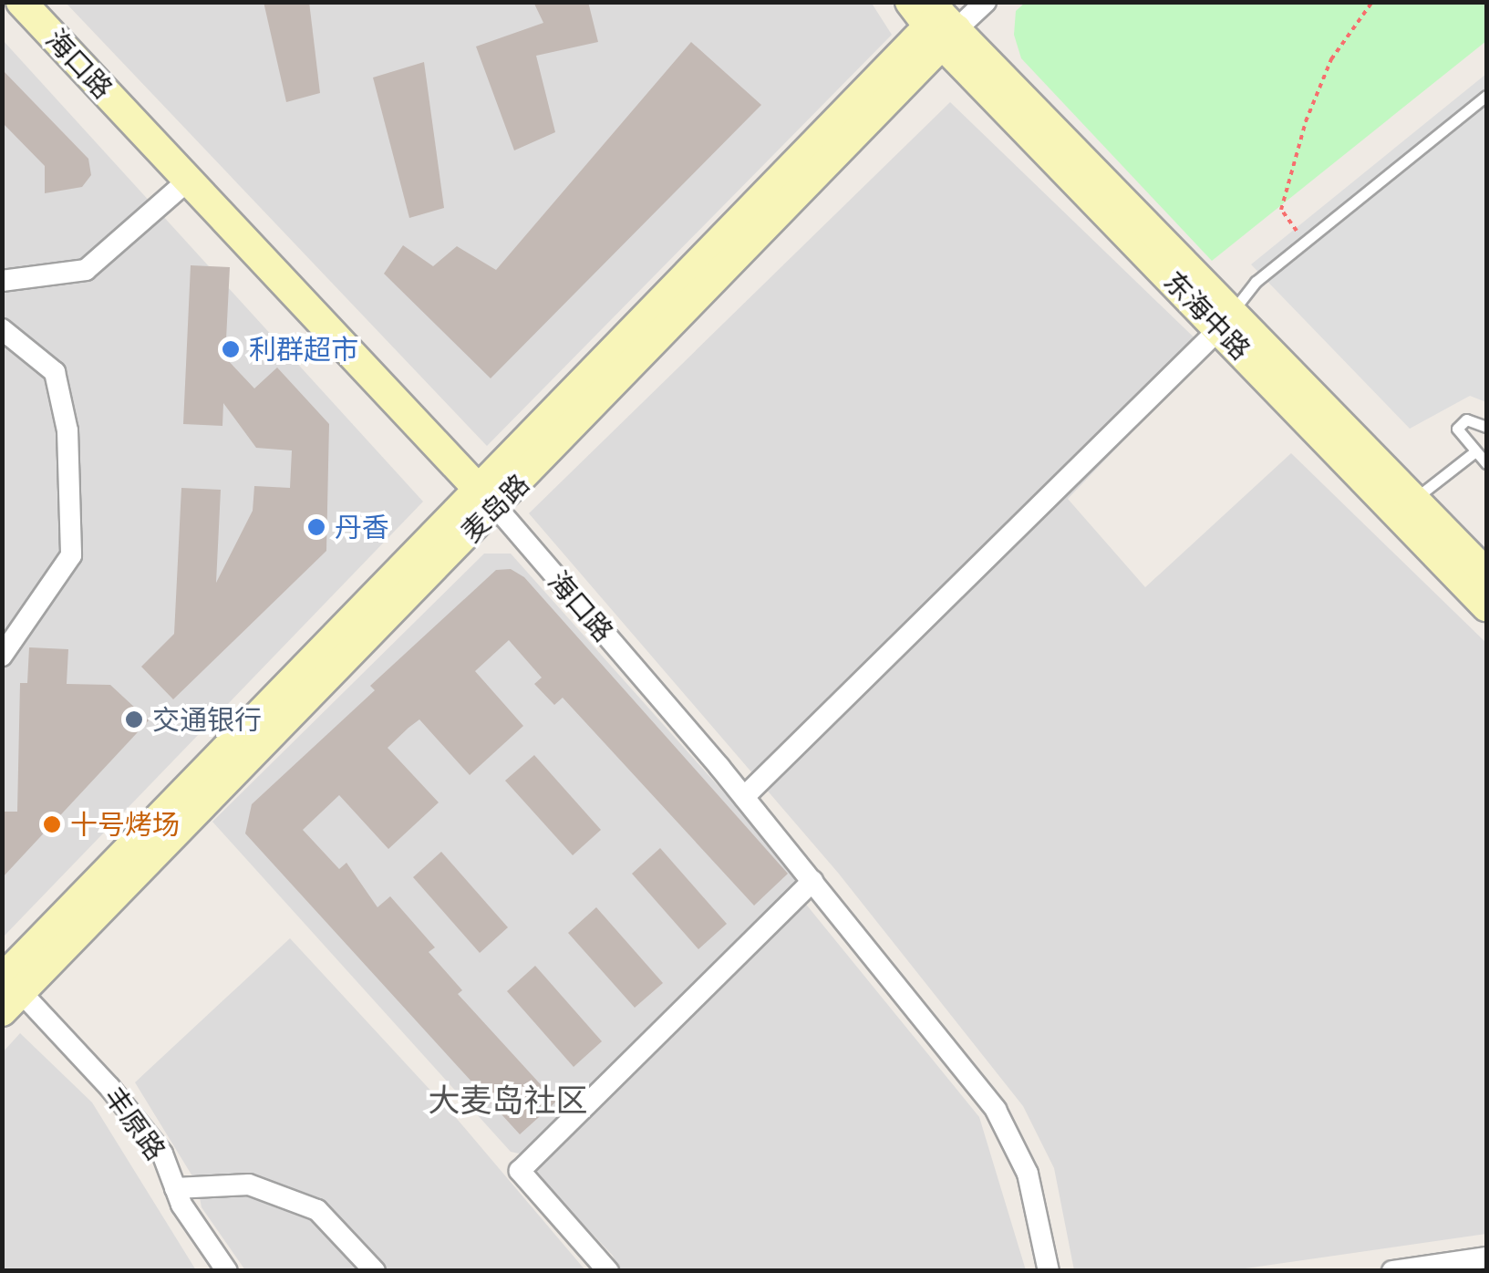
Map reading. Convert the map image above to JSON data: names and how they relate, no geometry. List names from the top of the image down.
{
  "streets": {
    "main road": ["海口路", "东海中路", "麦岛路"],
    "street": ["丰原路"]
  },
  "crossings": [
    ["海口路", "麦岛路"],
    ["东海中路", "麦岛路"],
    ["麦岛路", "丰原路"]
  ],
  "districts": ["大麦岛社区"],
  "places": [
    "利群超市",
    "丹香",
    "交通银行",
    "十号烤场"
  ]
}
